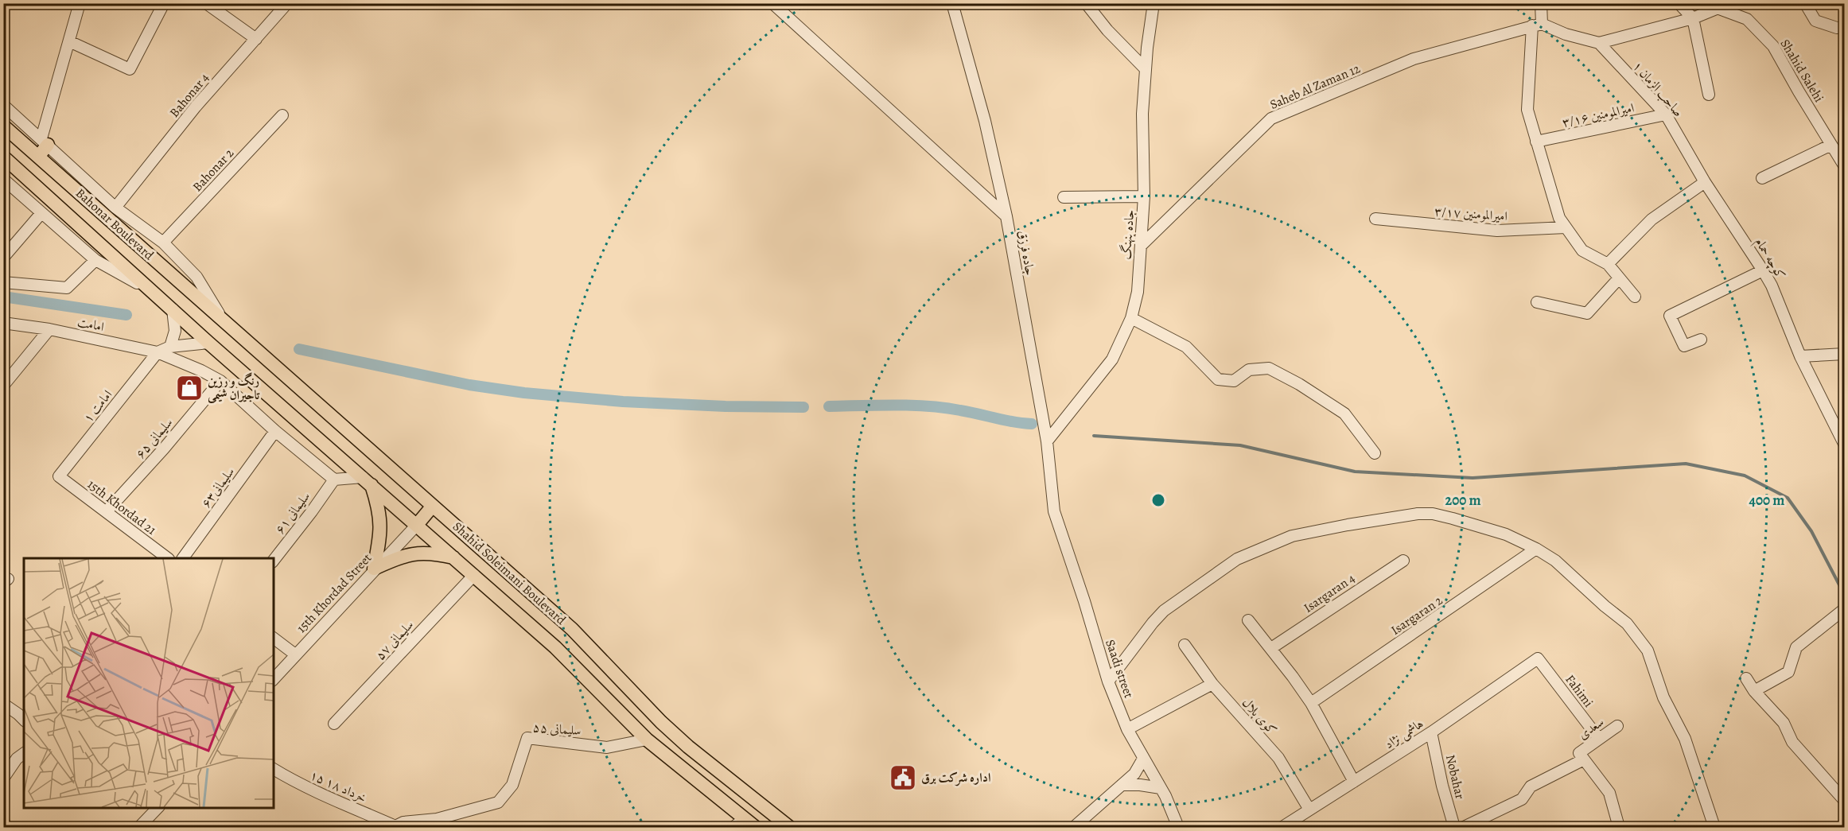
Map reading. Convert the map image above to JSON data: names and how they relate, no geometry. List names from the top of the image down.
{
  "streets": {
    "main road": ["Bahonar Boulevard", "Shahid Soleimani Boulevard"],
    "street": [
      "Shahid Salehi",
      "Saheb Al Zaman 12",
      "صاحب الزمان ۱",
      "Bahonar 4",
      "امیرالمومنین ۳/۱۶",
      "Bahonar 2",
      "امیرالمومنین ۳/۱۷",
      "جاده بنهنگ",
      "جاده فرزق",
      "کوچه حمام",
      "امامت",
      "امامت ۱",
      "سلیمانی ۶۵",
      "سلیمانی۶۳",
      "15th Khordad 21",
      "سلیمانی ۶۱",
      "15th Khordad Street",
      "Isargaran 4",
      "Isargaran 2",
      "سلیمانی ۵۷",
      "Saadi street",
      "Fahimi",
      "کوی بلال",
      "سعدی",
      "سلیمانی ۵۵",
      "هاشمی نژاد",
      "Nobahar",
      "۱۵ خرداد ۱۸"
    ]
  },
  "crossings": [
    ["Saheb Al Zaman 12", "جاده بنهنگ"],
    ["صاحب الزمان ۱", "امیرالمومنین ۳/۱۶"],
    ["صاحب الزمان ۱", "کوچه حمام"],
    ["Bahonar Boulevard", "Shahid Soleimani Boulevard"],
    ["جاده بنهنگ", "جاده فرزق"],
    ["جاده فرزق", "Saadi street"],
    ["امامت", "امامت ۱"],
    ["امامت", "سلیمانی ۶۵"],
    ["امامت", "سلیمانی۶۳"],
    ["امامت", "سلیمانی ۶۱"],
    ["امامت ۱", "15th Khordad 21"],
    ["سلیمانی ۶۵", "15th Khordad 21"],
    ["Shahid Soleimani Boulevard", "15th Khordad Street"],
    ["Shahid Soleimani Boulevard", "سلیمانی ۵۷"],
    ["Shahid Soleimani Boulevard", "سلیمانی ۵۵"],
    ["Fahimi", "سعدی"],
    ["Fahimi", "هاشمی نژاد"],
    ["کوی بلال", "هاشمی نژاد"],
    ["سلیمانی ۵۵", "۱۵ خرداد ۱۸"],
    ["هاشمی نژاد", "Nobahar"]
  ],
  "places": {
    "shop": ["رنگ و رزین تاجیران شیمی"],
    "public building": ["اداره شرکت برق"]
  },
  "rings": ["200 m", "400 m"]
}
